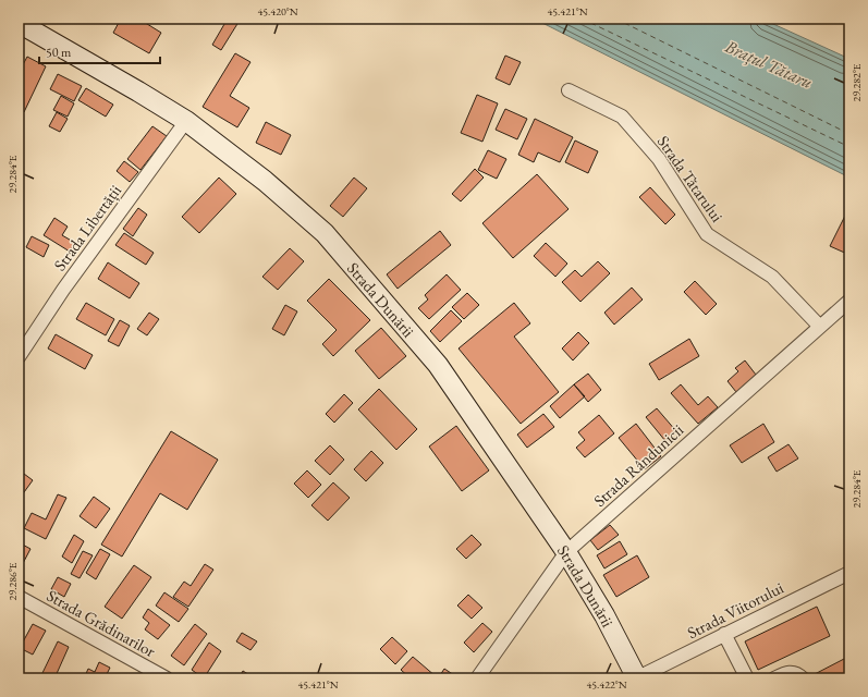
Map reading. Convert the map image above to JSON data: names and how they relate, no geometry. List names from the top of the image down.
{
  "streets": {
    "main road": ["Strada Dunării"],
    "street": [
      "Strada Tătarului",
      "Strada Libertății",
      "Strada Rândunicii",
      "Strada Viitorului",
      "Strada Grădinarilor"
    ]
  },
  "crossings": [
    ["Strada Tătarului", "Strada Rândunicii"],
    ["Strada Libertății", "Strada Dunării"],
    ["Strada Dunării", "Strada Rândunicii"],
    ["Strada Dunării", "Strada Viitorului"]
  ],
  "water": ["Brațul Tătaru"],
  "scale_bar": "50 m",
  "coordinates": [
    "45.420°N",
    "45.421°N",
    "29.282°E",
    "29.284°E",
    "29.286°E",
    "45.422°N"
  ]
}
